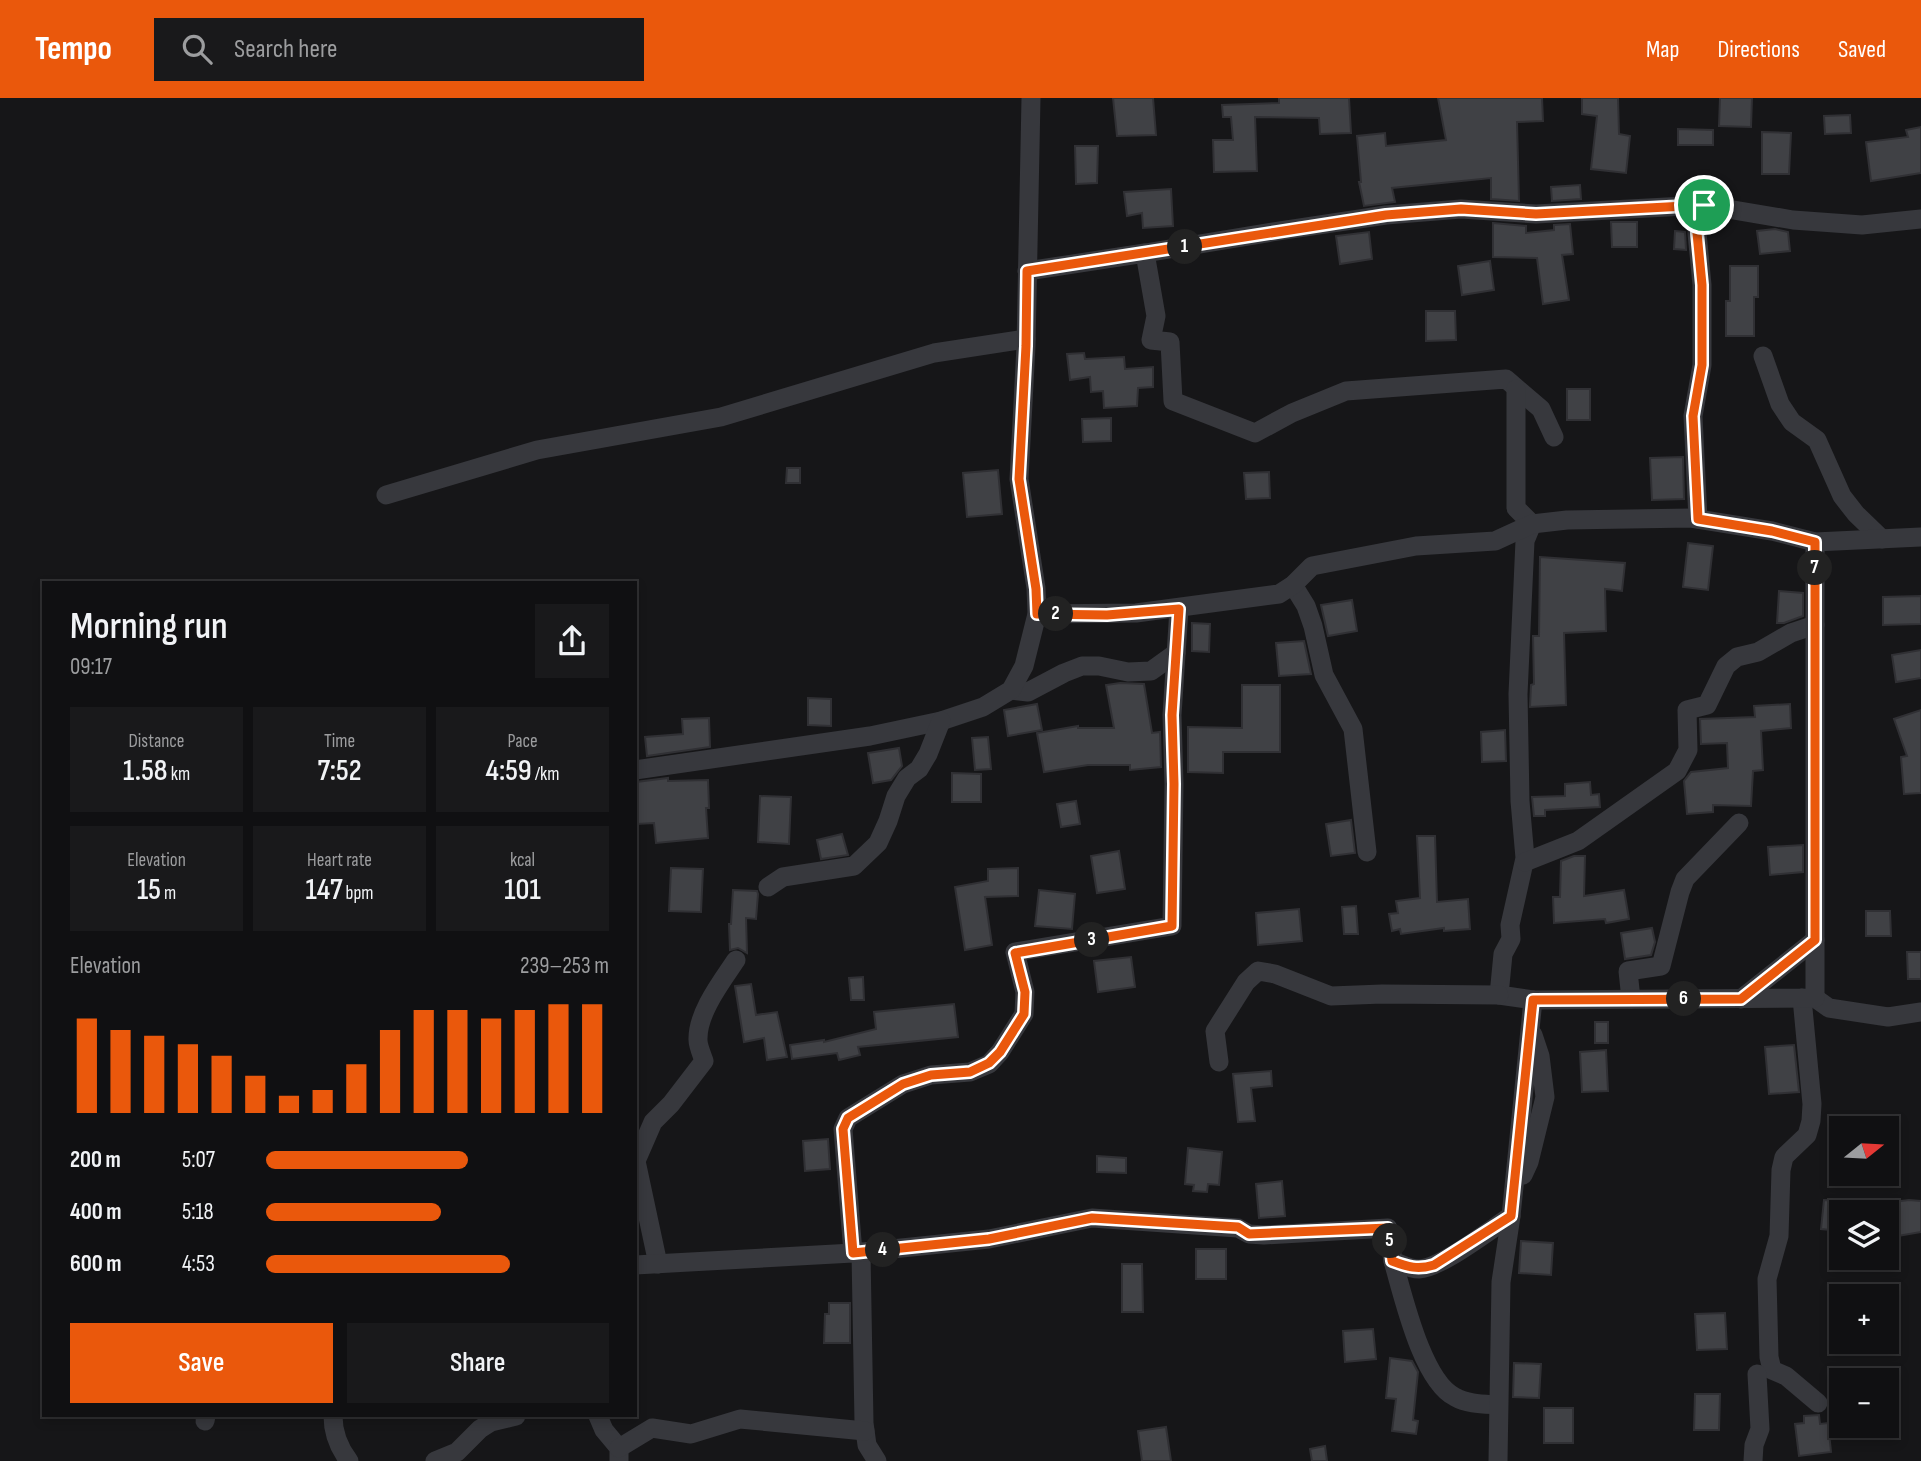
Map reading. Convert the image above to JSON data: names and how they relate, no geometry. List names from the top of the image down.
{
  "north": "right",
  "page": {
    "header": "Tempo",
    "search": "Search here",
    "nav": ["Map", "Directions", "Saved"],
    "pins": [
      "1",
      "7",
      "2",
      "3",
      "6",
      "5",
      "4"
    ],
    "heading": ["Morning run", "09:17"],
    "stats": [
      ["Distance", "1.58 km"],
      ["Time", "7:52"],
      ["Pace", "4:59 /km"],
      ["Elevation", "15 m"],
      ["Heart rate", "147 bpm"],
      ["kcal", "101"]
    ],
    "chart": ["Elevation", "239–253 m"],
    "map_buttons": ["+", "−"],
    "list": [
      {
        "name": "200 m",
        "note": "5:07"
      },
      {
        "name": "400 m",
        "note": "5:18"
      },
      {
        "name": "600 m",
        "note": "4:53"
      }
    ],
    "buttons": ["Save", "Share"]
  }
}
